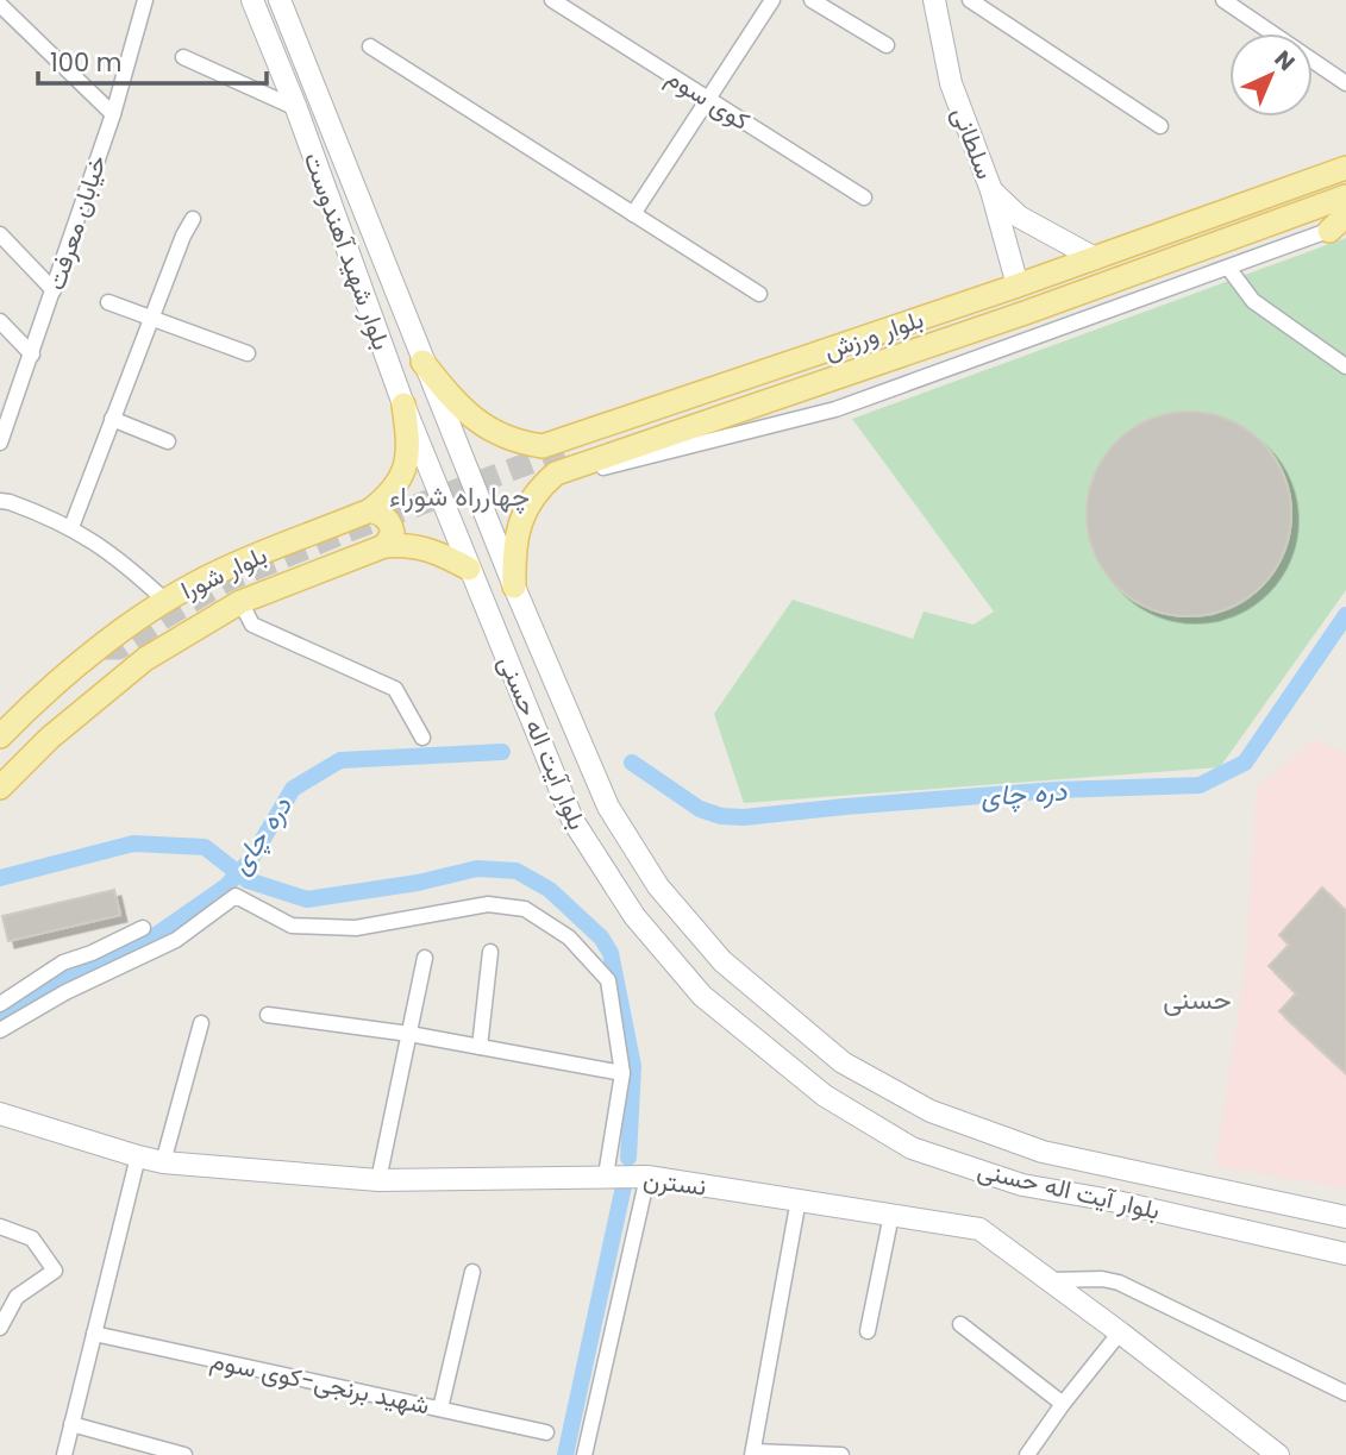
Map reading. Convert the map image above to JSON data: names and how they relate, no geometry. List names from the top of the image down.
{
  "streets": {
    "main road": [
      "سلطانی",
      "بلوار شهید آهندوست",
      "بلوار ورزش",
      "بلوار شورا",
      "بلوار آیت اله حسنی",
      "نسترن"
    ],
    "street": ["کوی سوم", "خیابان معرفت", "شهید برنجی-کوی سوم"]
  },
  "crossings": [
    ["سلطانی", "بلوار ورزش"],
    ["بلوار شهید آهندوست", "بلوار شورا"],
    ["بلوار شهید آهندوست", "بلوار آیت اله حسنی"],
    ["بلوار ورزش", "بلوار آیت اله حسنی"],
    ["بلوار شورا", "بلوار آیت اله حسنی"]
  ],
  "districts": ["چهارراه شوراء", "حسنی"],
  "water": ["دره چای"],
  "scale_bar": "100 m",
  "north": "top right"
}
